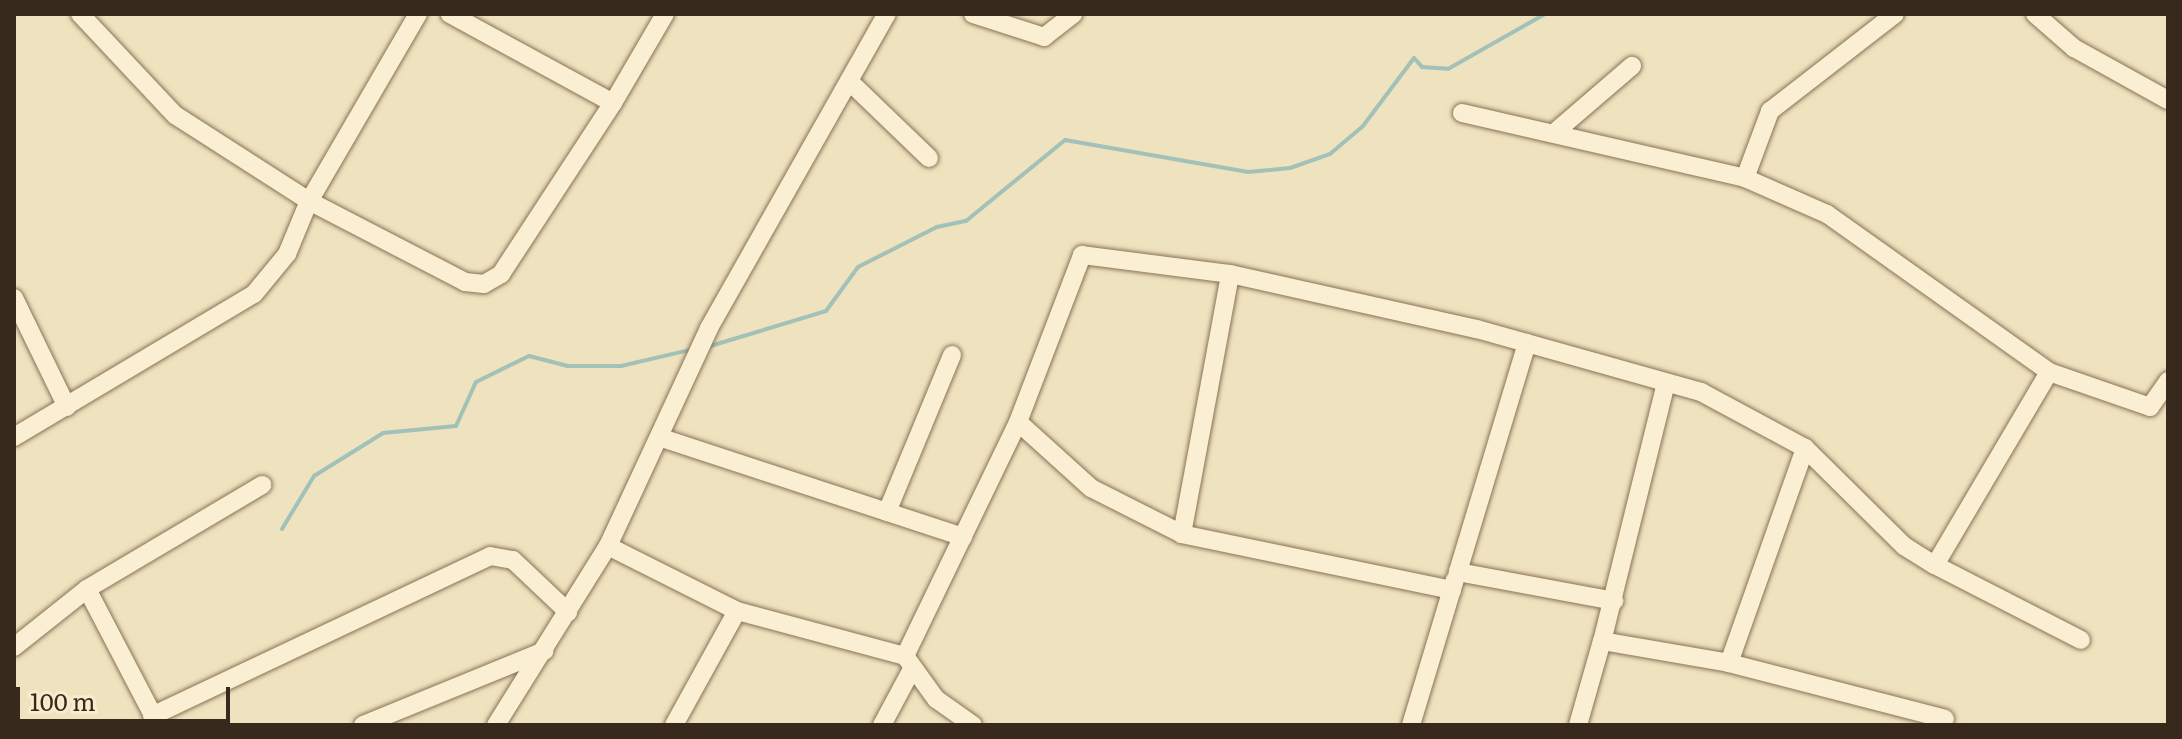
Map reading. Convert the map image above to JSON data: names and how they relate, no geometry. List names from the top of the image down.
{
  "scale_bar": "100 m"
}
